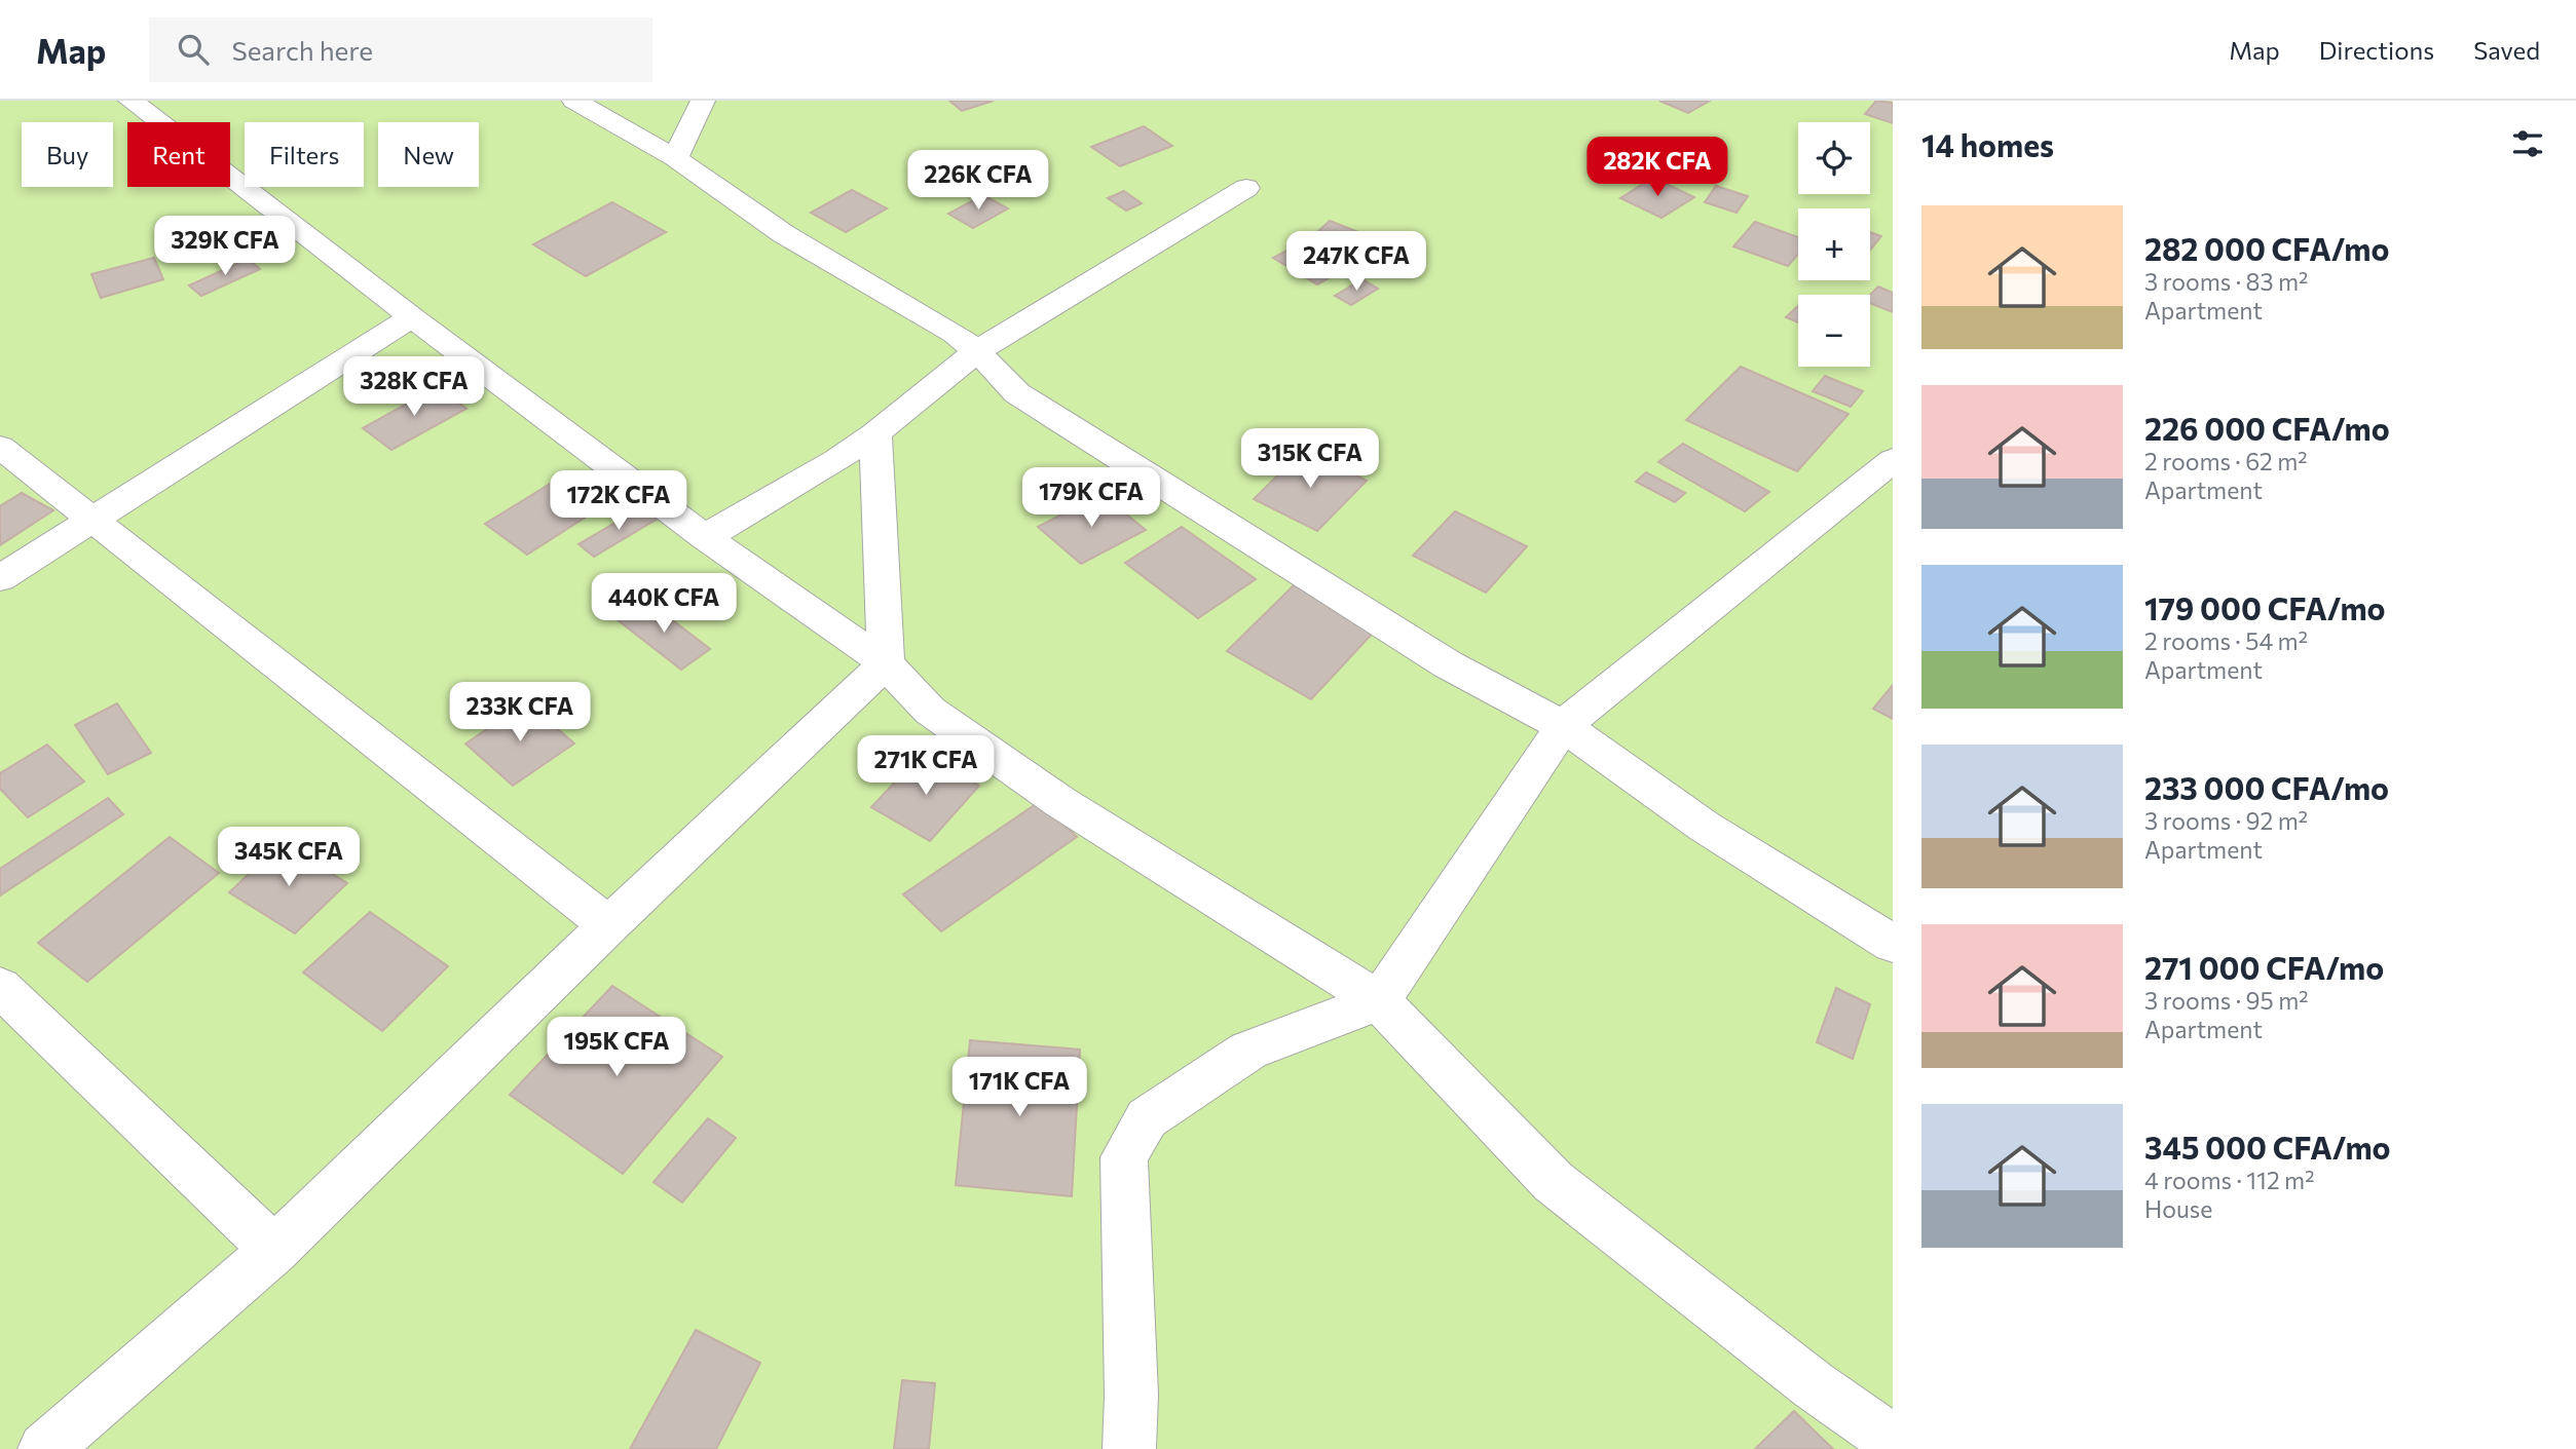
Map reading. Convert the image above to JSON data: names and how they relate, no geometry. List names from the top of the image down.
{
  "page": {
    "header": "Map",
    "search": "Search here",
    "nav": ["Map", "Directions", "Saved"],
    "heading": "14 homes",
    "map_buttons": ["+", "−"],
    "chip": [
      "Buy",
      "Rent",
      "Filters",
      "New"
    ],
    "price": [
      "282K CFA",
      "226K CFA",
      "329K CFA",
      "247K CFA",
      "328K CFA",
      "315K CFA",
      "179K CFA",
      "172K CFA",
      "440K CFA",
      "233K CFA",
      "271K CFA",
      "345K CFA",
      "195K CFA",
      "171K CFA"
    ],
    "list": [
      {
        "name": "282 000 CFA/mo",
        "note": "3 rooms · 83 m² · Apartment"
      },
      {
        "name": "226 000 CFA/mo",
        "note": "2 rooms · 62 m² · Apartment"
      },
      {
        "name": "179 000 CFA/mo",
        "note": "2 rooms · 54 m² · Apartment"
      },
      {
        "name": "233 000 CFA/mo",
        "note": "3 rooms · 92 m² · Apartment"
      },
      {
        "name": "271 000 CFA/mo",
        "note": "3 rooms · 95 m² · Apartment"
      },
      {
        "name": "345 000 CFA/mo",
        "note": "4 rooms · 112 m² · House"
      }
    ]
  }
}
